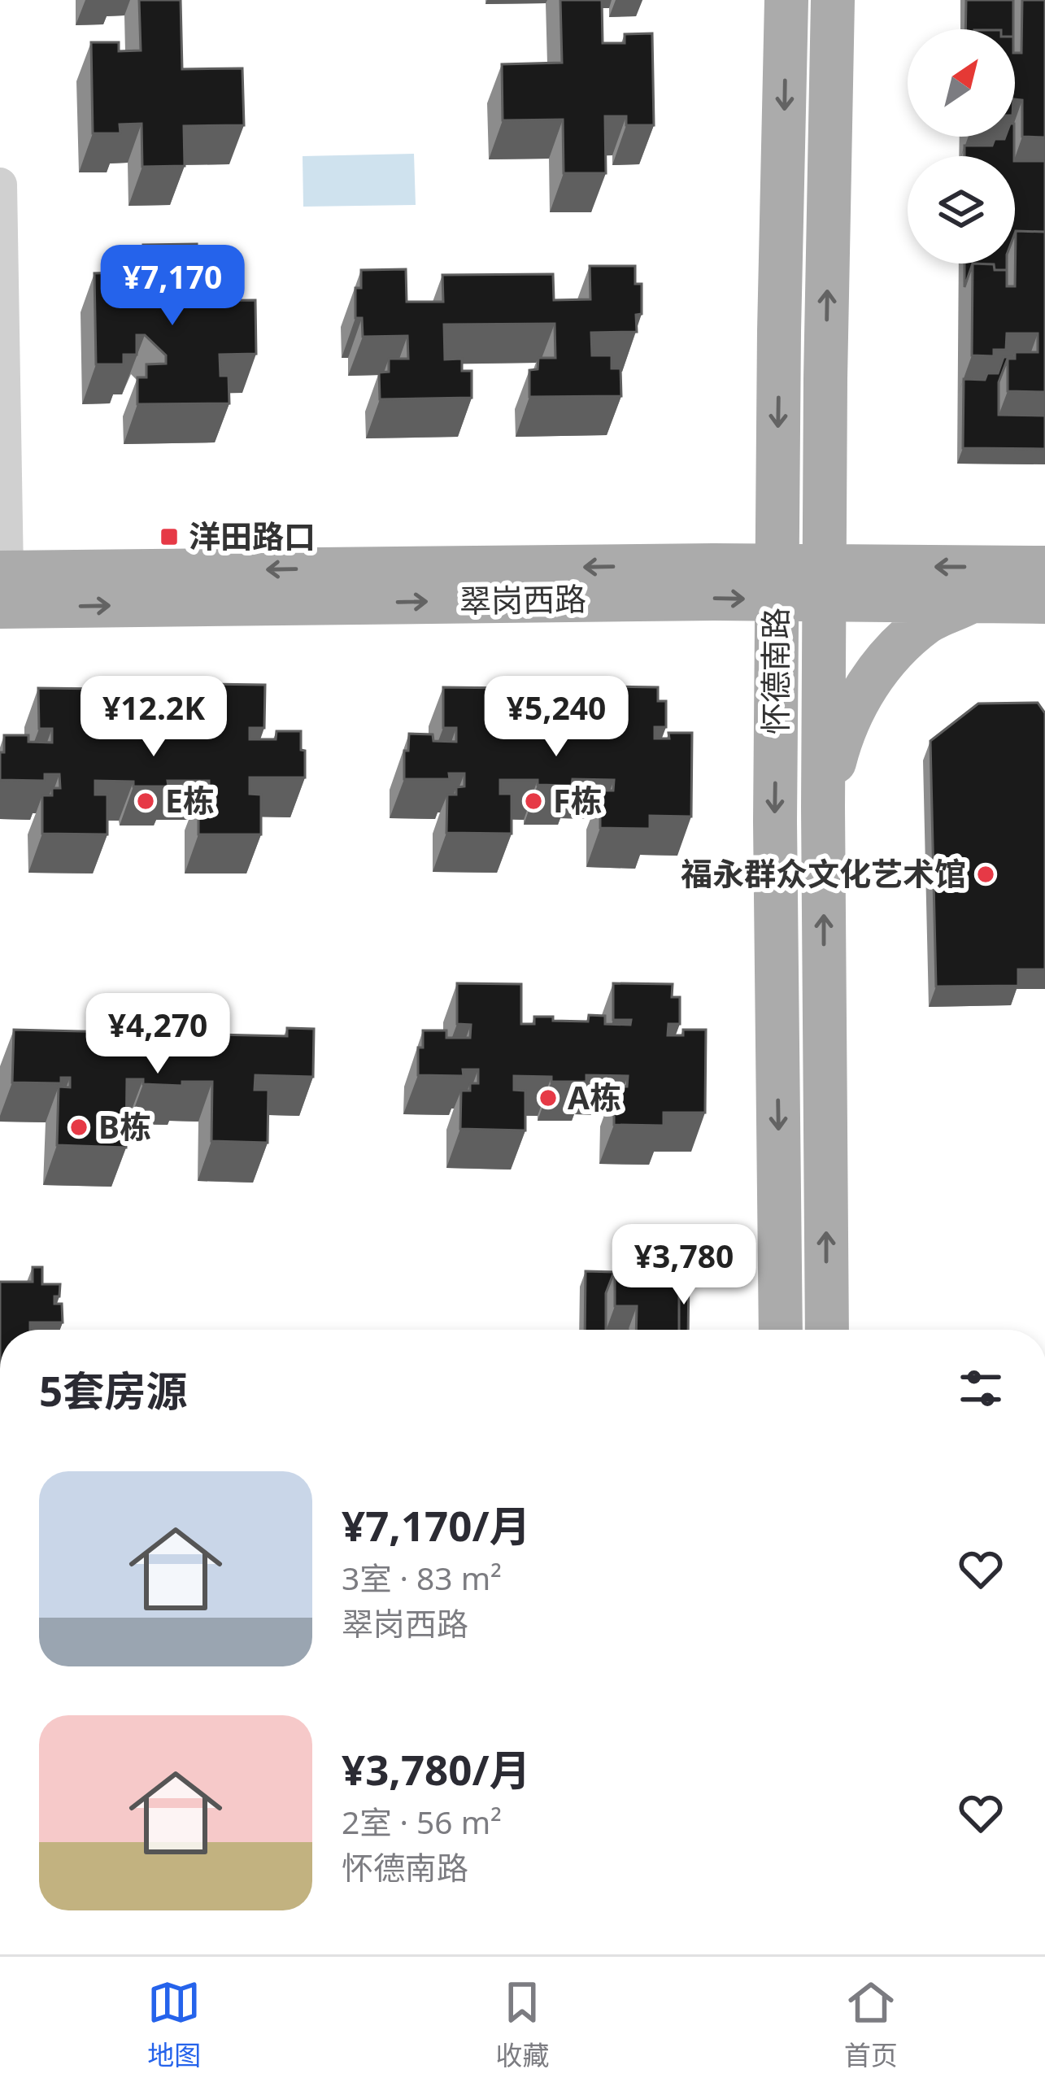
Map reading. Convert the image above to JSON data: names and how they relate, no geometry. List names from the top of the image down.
{
  "streets": {
    "main road": ["翠岗西路", "怀德南路"]
  },
  "crossings": [
    ["翠岗西路", "怀德南路"]
  ],
  "places": {
    "transit": ["洋田路口"],
    "other": [
      "E栋",
      "F栋",
      "福永群众文化艺术馆",
      "A栋",
      "B栋"
    ]
  },
  "north": "top right",
  "page": {
    "price": [
      "¥7,170",
      "¥12.2K",
      "¥5,240",
      "¥4,270",
      "¥3,780"
    ],
    "heading": "5套房源",
    "list": [
      {
        "name": "¥7,170/月",
        "note": "3室 · 83 m² · 翠岗西路"
      },
      {
        "name": "¥3,780/月",
        "note": "2室 · 56 m² · 怀德南路"
      }
    ],
    "tabs": ["地图", "收藏", "首页"]
  }
}
